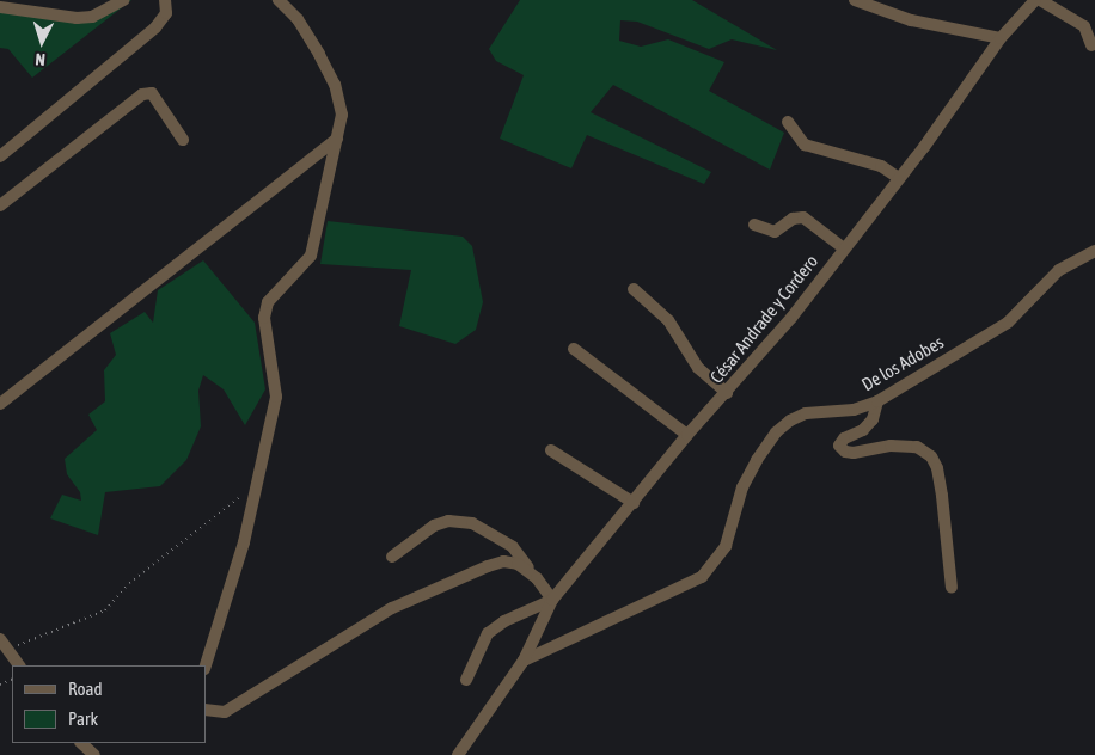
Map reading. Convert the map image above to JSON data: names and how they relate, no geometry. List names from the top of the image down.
{
  "streets": {
    "street": ["César Andrade y Cordero", "De los Adobes"]
  },
  "crossings": [
    ["César Andrade y Cordero", "De los Adobes"]
  ],
  "legend": ["Road", "Park"],
  "north": "bottom"
}
